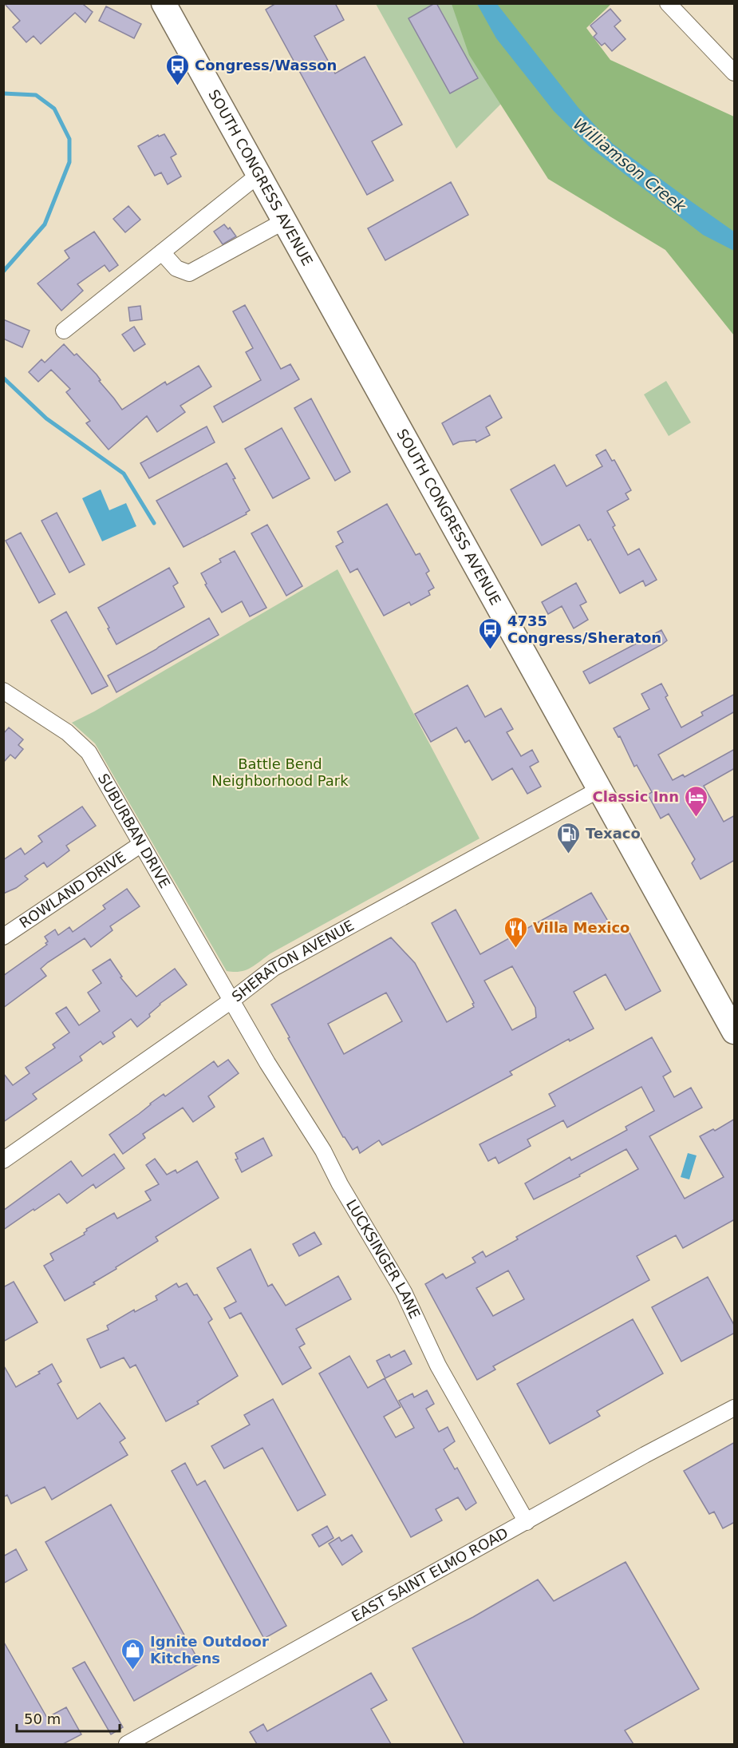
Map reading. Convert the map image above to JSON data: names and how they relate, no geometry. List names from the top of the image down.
{
  "streets": {
    "main road": ["SOUTH CONGRESS AVENUE"],
    "street": [
      "SUBURBAN DRIVE",
      "ROWLAND DRIVE",
      "SHERATON AVENUE",
      "LUCKSINGER LANE",
      "EAST SAINT ELMO ROAD"
    ]
  },
  "crossings": [
    ["SOUTH CONGRESS AVENUE", "SHERATON AVENUE"],
    ["SUBURBAN DRIVE", "ROWLAND DRIVE"],
    ["SUBURBAN DRIVE", "SHERATON AVENUE"],
    ["SUBURBAN DRIVE", "LUCKSINGER LANE"],
    ["SHERATON AVENUE", "LUCKSINGER LANE"],
    ["LUCKSINGER LANE", "EAST SAINT ELMO ROAD"]
  ],
  "water": ["Williamson Creek"],
  "parks": ["Battle Bend Neighborhood Park"],
  "places": {
    "bus stop": ["Congress/Wasson", "4735 Congress/Sheraton"],
    "hotel": ["Classic Inn"],
    "fuel station": ["Texaco"],
    "restaurant": ["Villa Mexico"],
    "shop": ["Ignite Outdoor Kitchens"]
  },
  "scale_bar": "50 m"
}
